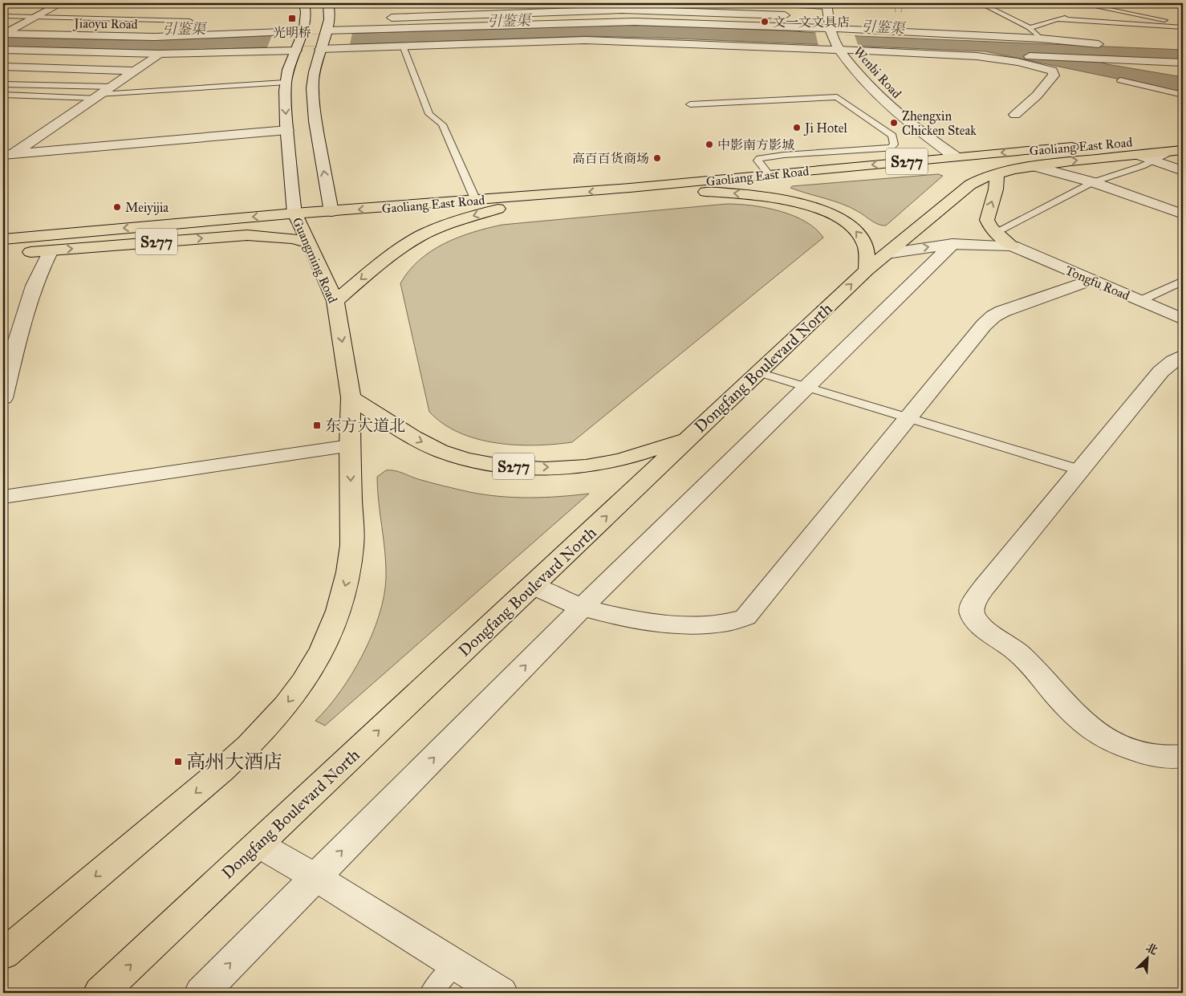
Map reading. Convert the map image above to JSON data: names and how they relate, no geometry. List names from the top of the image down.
{
  "streets": {
    "main road": [
      "Gaoliang East Road",
      "S277",
      "Guangming Road",
      "Dongfang Boulevard North"
    ],
    "street": ["Jiaoyu Road", "Wenbi Road", "Tongfu Road"]
  },
  "crossings": [
    ["Jiaoyu Road", "Guangming Road"],
    ["Wenbi Road", "Gaoliang East Road"],
    ["Gaoliang East Road", "S277"],
    ["Gaoliang East Road", "Guangming Road"],
    ["Gaoliang East Road", "Dongfang Boulevard North"],
    ["S277", "Guangming Road"],
    ["S277", "Dongfang Boulevard North"]
  ],
  "one_way": ["Dongfang Boulevard North"],
  "water": ["引鉴渠"],
  "places": {
    "transit": ["光明桥", "东方大道北", "高州大酒店"],
    "other": [
      "文一文文具店",
      "Zhengxin Chicken Steak",
      "Ji Hotel",
      "中影南方影城",
      "高百百货商场",
      "Meiyijia"
    ]
  },
  "north": "top right"
}
